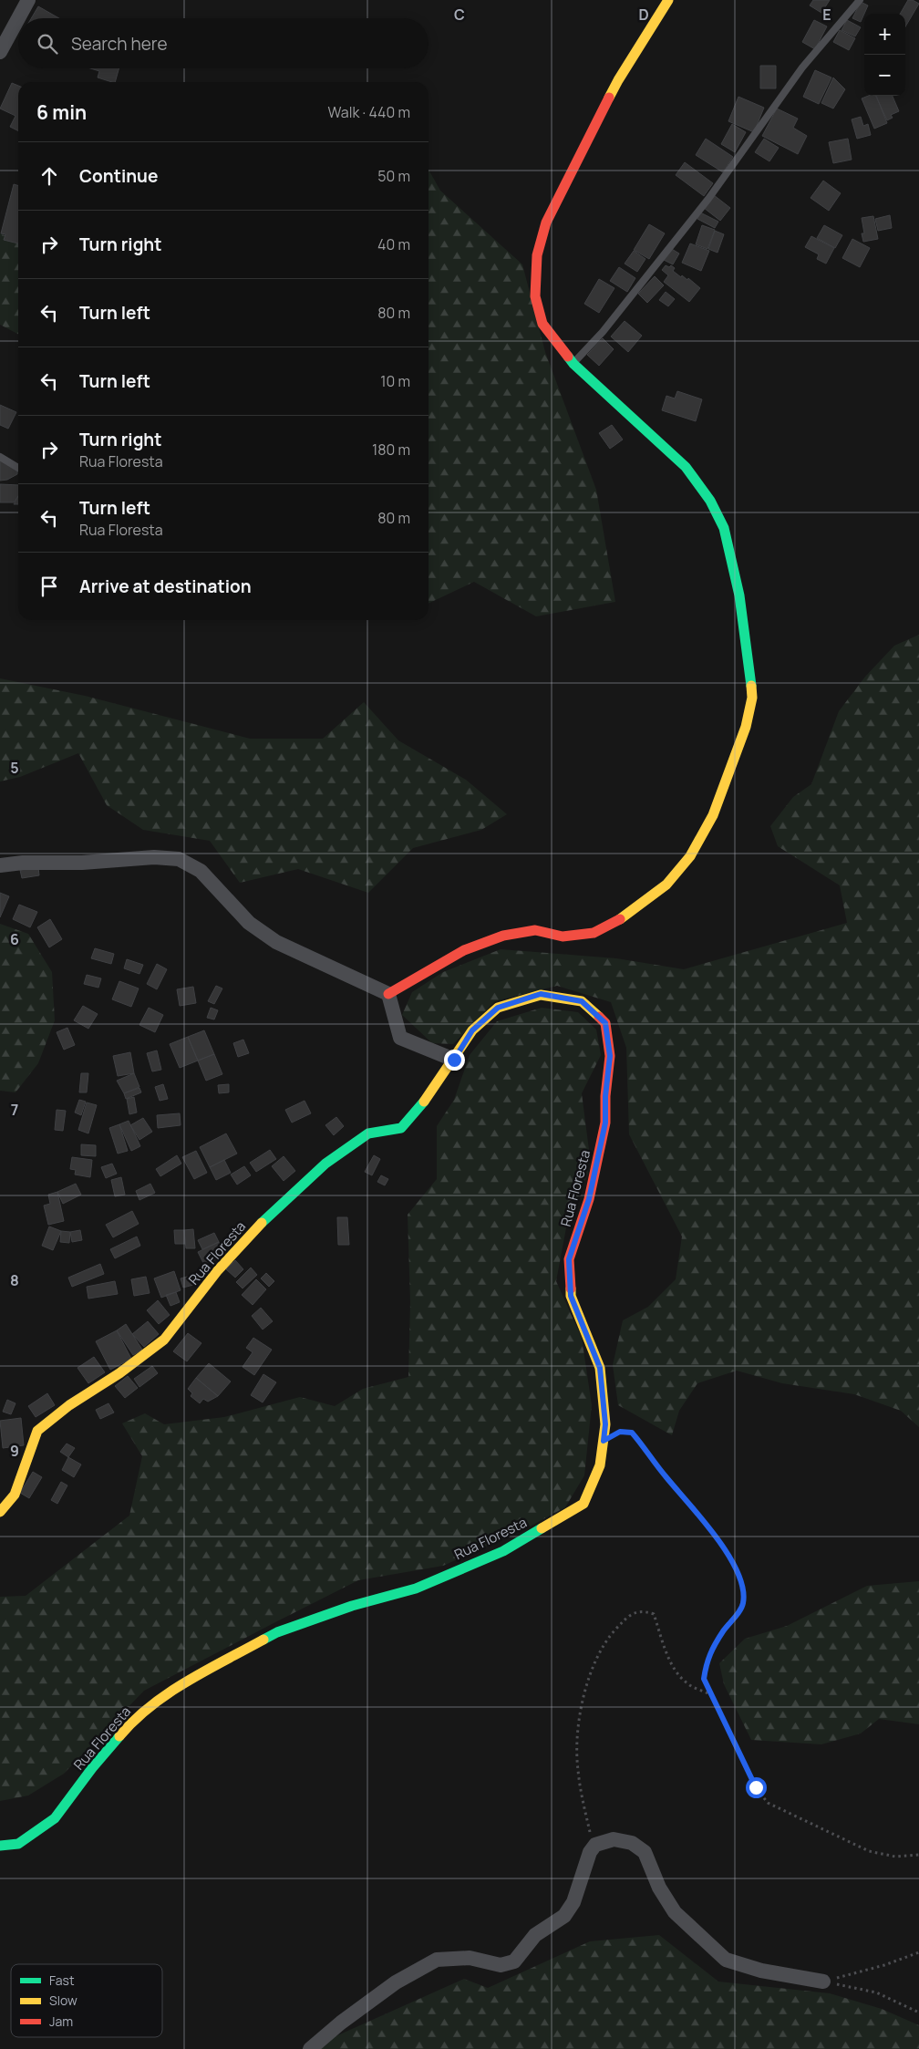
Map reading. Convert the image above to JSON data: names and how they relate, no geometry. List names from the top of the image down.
{
  "streets": {
    "street": ["Rua Floresta"]
  },
  "legend": ["Fast", "Slow", "Jam"],
  "page": {
    "map_buttons": ["+", "−"],
    "search": "Search here",
    "heading": ["6 min", "Walk · 440 m"],
    "list": [
      ["Continue", "50 m"],
      ["Turn right", "40 m"],
      ["Turn left", "80 m"],
      ["Turn left", "10 m"],
      ["Turn right", "Rua Floresta", "180 m"],
      ["Turn left", "Rua Floresta", "80 m"],
      "Arrive at destination"
    ]
  },
  "grid": {
    "columns": ["C", "D", "E"],
    "rows": [
      "5",
      "6",
      "7",
      "8",
      "9"
    ]
  }
}
